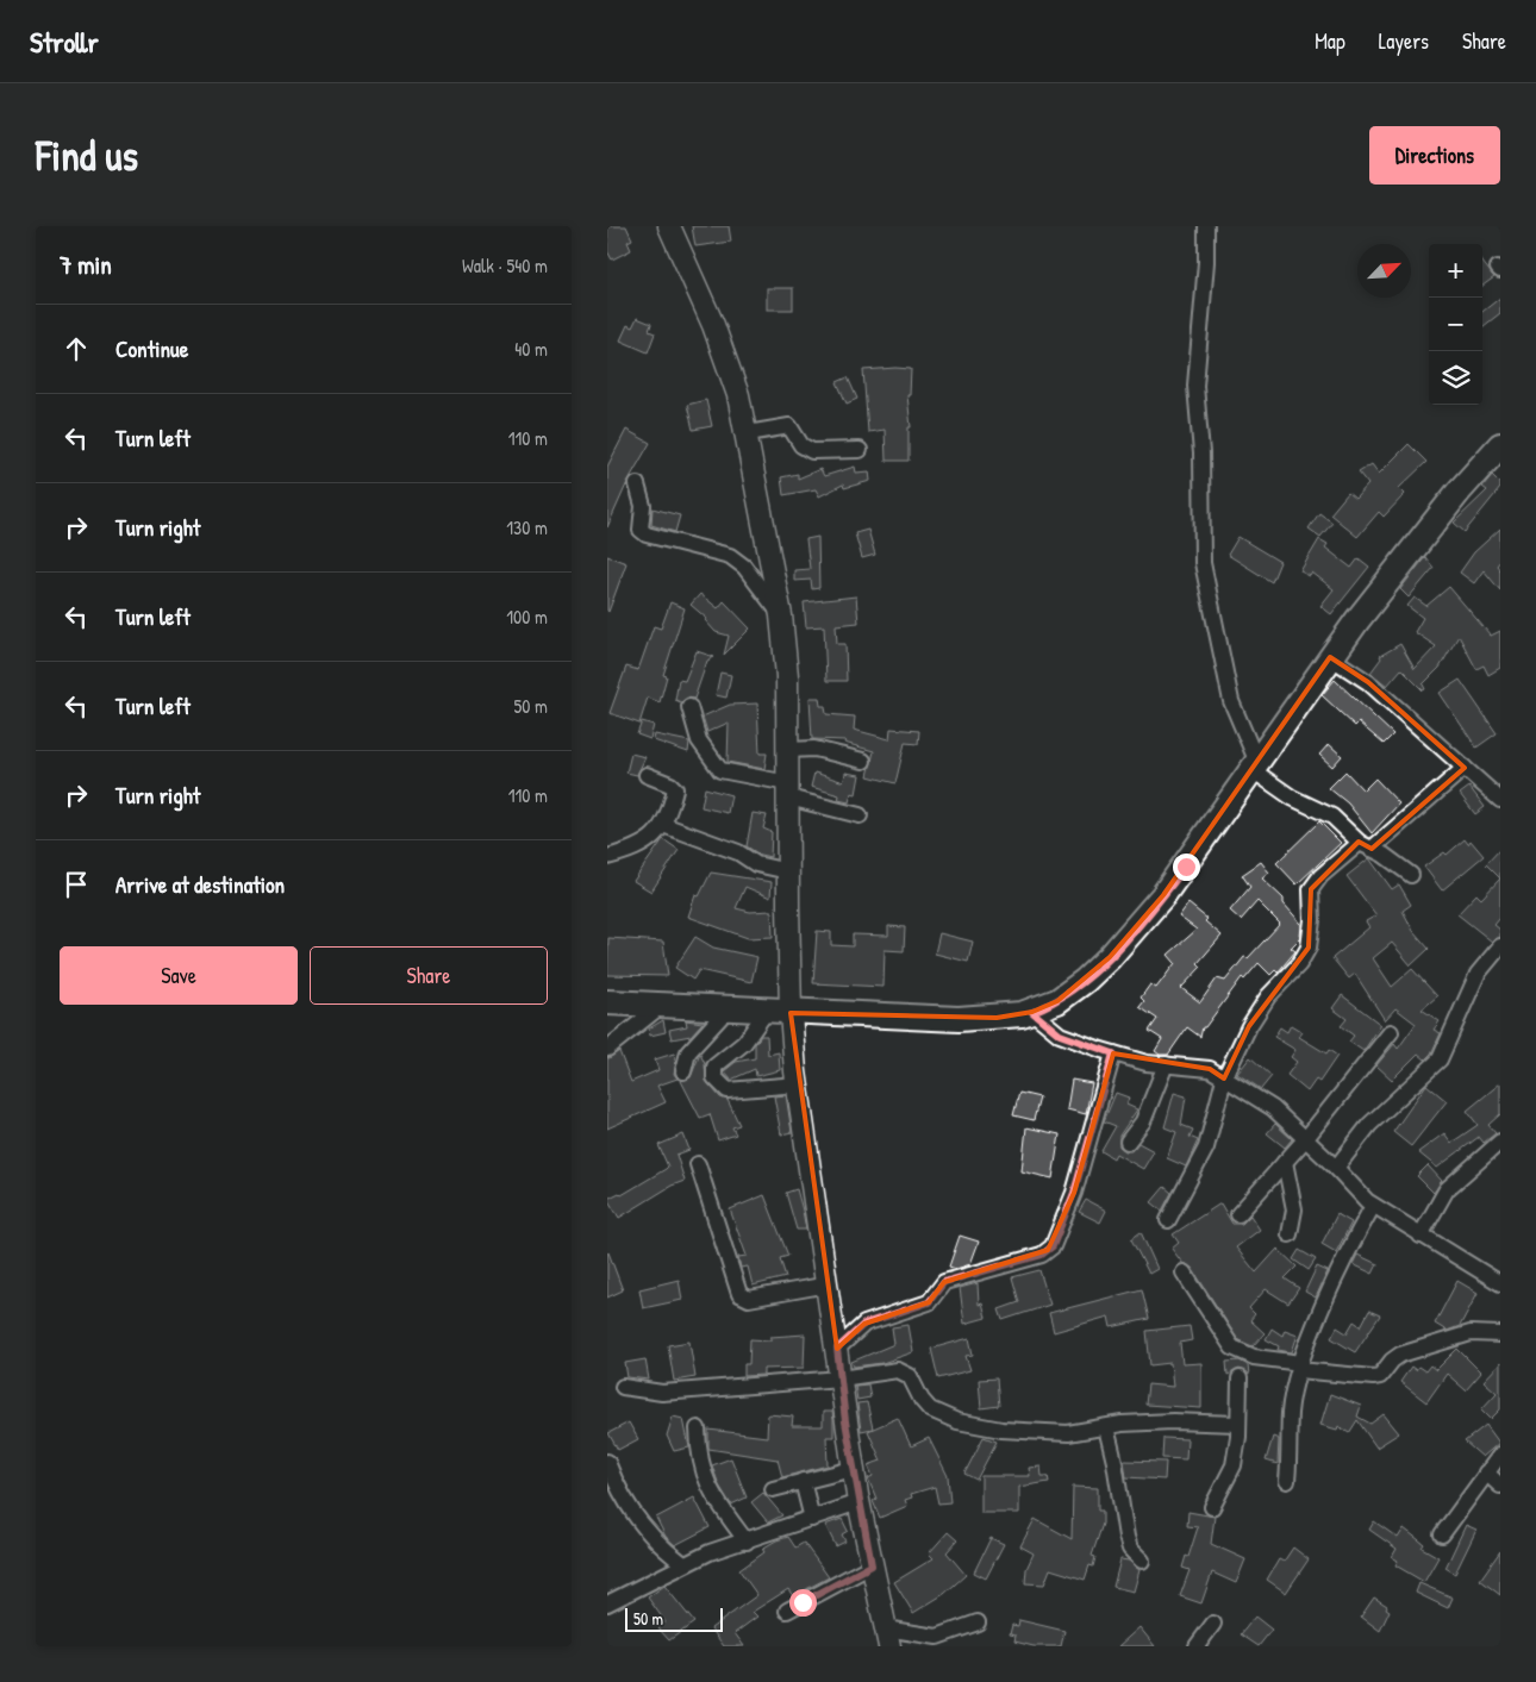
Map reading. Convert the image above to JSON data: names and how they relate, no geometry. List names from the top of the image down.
{
  "scale_bar": "50 m",
  "north": "top right",
  "page": {
    "header": "Strollr",
    "nav": ["Map", "Layers", "Share"],
    "buttons": [
      "Directions",
      ["Save", "Share"]
    ],
    "title": "Find us",
    "heading": ["7 min", "Walk · 540 m"],
    "map_buttons": ["+", "−"],
    "list": [
      ["Continue", "40 m"],
      ["Turn left", "110 m"],
      ["Turn right", "130 m"],
      ["Turn left", "100 m"],
      ["Turn left", "50 m"],
      ["Turn right", "110 m"],
      "Arrive at destination"
    ],
    "scale": "50 m"
  }
}
